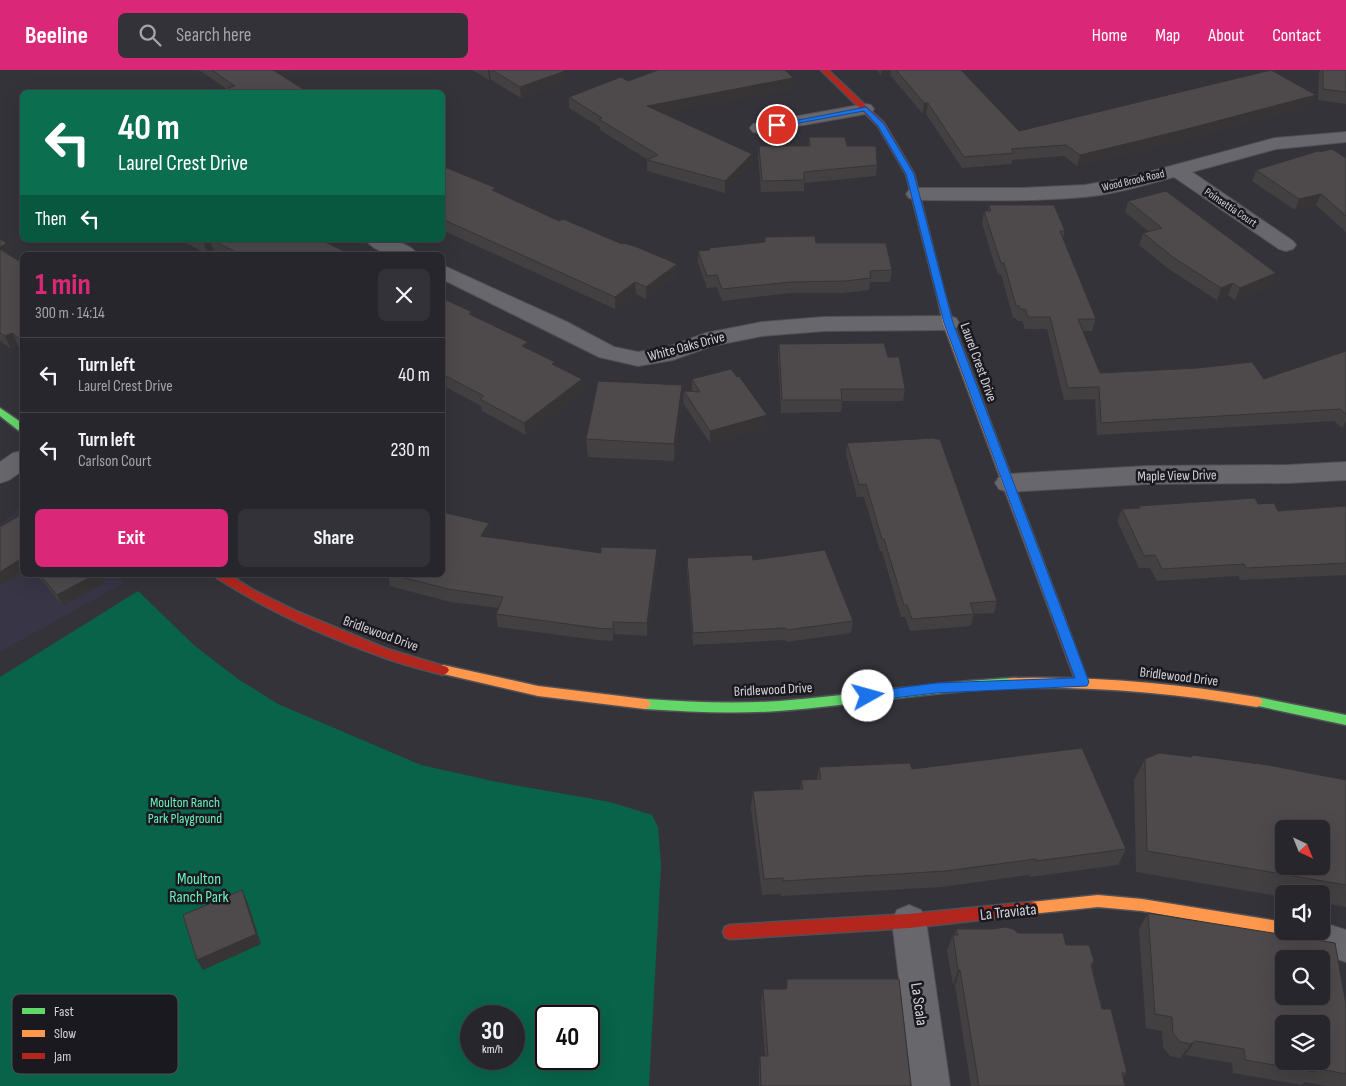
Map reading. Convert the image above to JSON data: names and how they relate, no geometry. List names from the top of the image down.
{
  "streets": {
    "street": [
      "Wood Brook Road",
      "Poinsettia Court",
      "White Oaks Drive",
      "Laurel Crest Drive",
      "Maple View Drive",
      "Bridlewood Drive",
      "La Traviata",
      "La Scala"
    ]
  },
  "crossings": [
    ["Wood Brook Road", "Poinsettia Court"],
    ["Wood Brook Road", "Laurel Crest Drive"],
    ["White Oaks Drive", "Laurel Crest Drive"],
    ["Laurel Crest Drive", "Maple View Drive"],
    ["Laurel Crest Drive", "Bridlewood Drive"],
    ["La Traviata", "La Scala"]
  ],
  "parks": ["Moulton Ranch Park Playground", "Moulton Ranch Park"],
  "legend": ["Fast", "Slow", "Jam"],
  "north": "bottom right",
  "page": {
    "header": "Beeline",
    "search": "Search here",
    "nav": [
      "Home",
      "Map",
      "About",
      "Contact"
    ],
    "turn": ["40 m", "Laurel Crest Drive"],
    "then": "Then",
    "heading": ["1 min", "300 m · 14:14"],
    "list": [
      {
        "name": "Turn left",
        "note": "Laurel Crest Drive",
        "value": "40 m"
      },
      {
        "name": "Turn left",
        "note": "Carlson Court",
        "value": "230 m"
      }
    ],
    "buttons": ["Exit", "Share"],
    "speed": "30 km/h",
    "limit": "40"
  }
}
